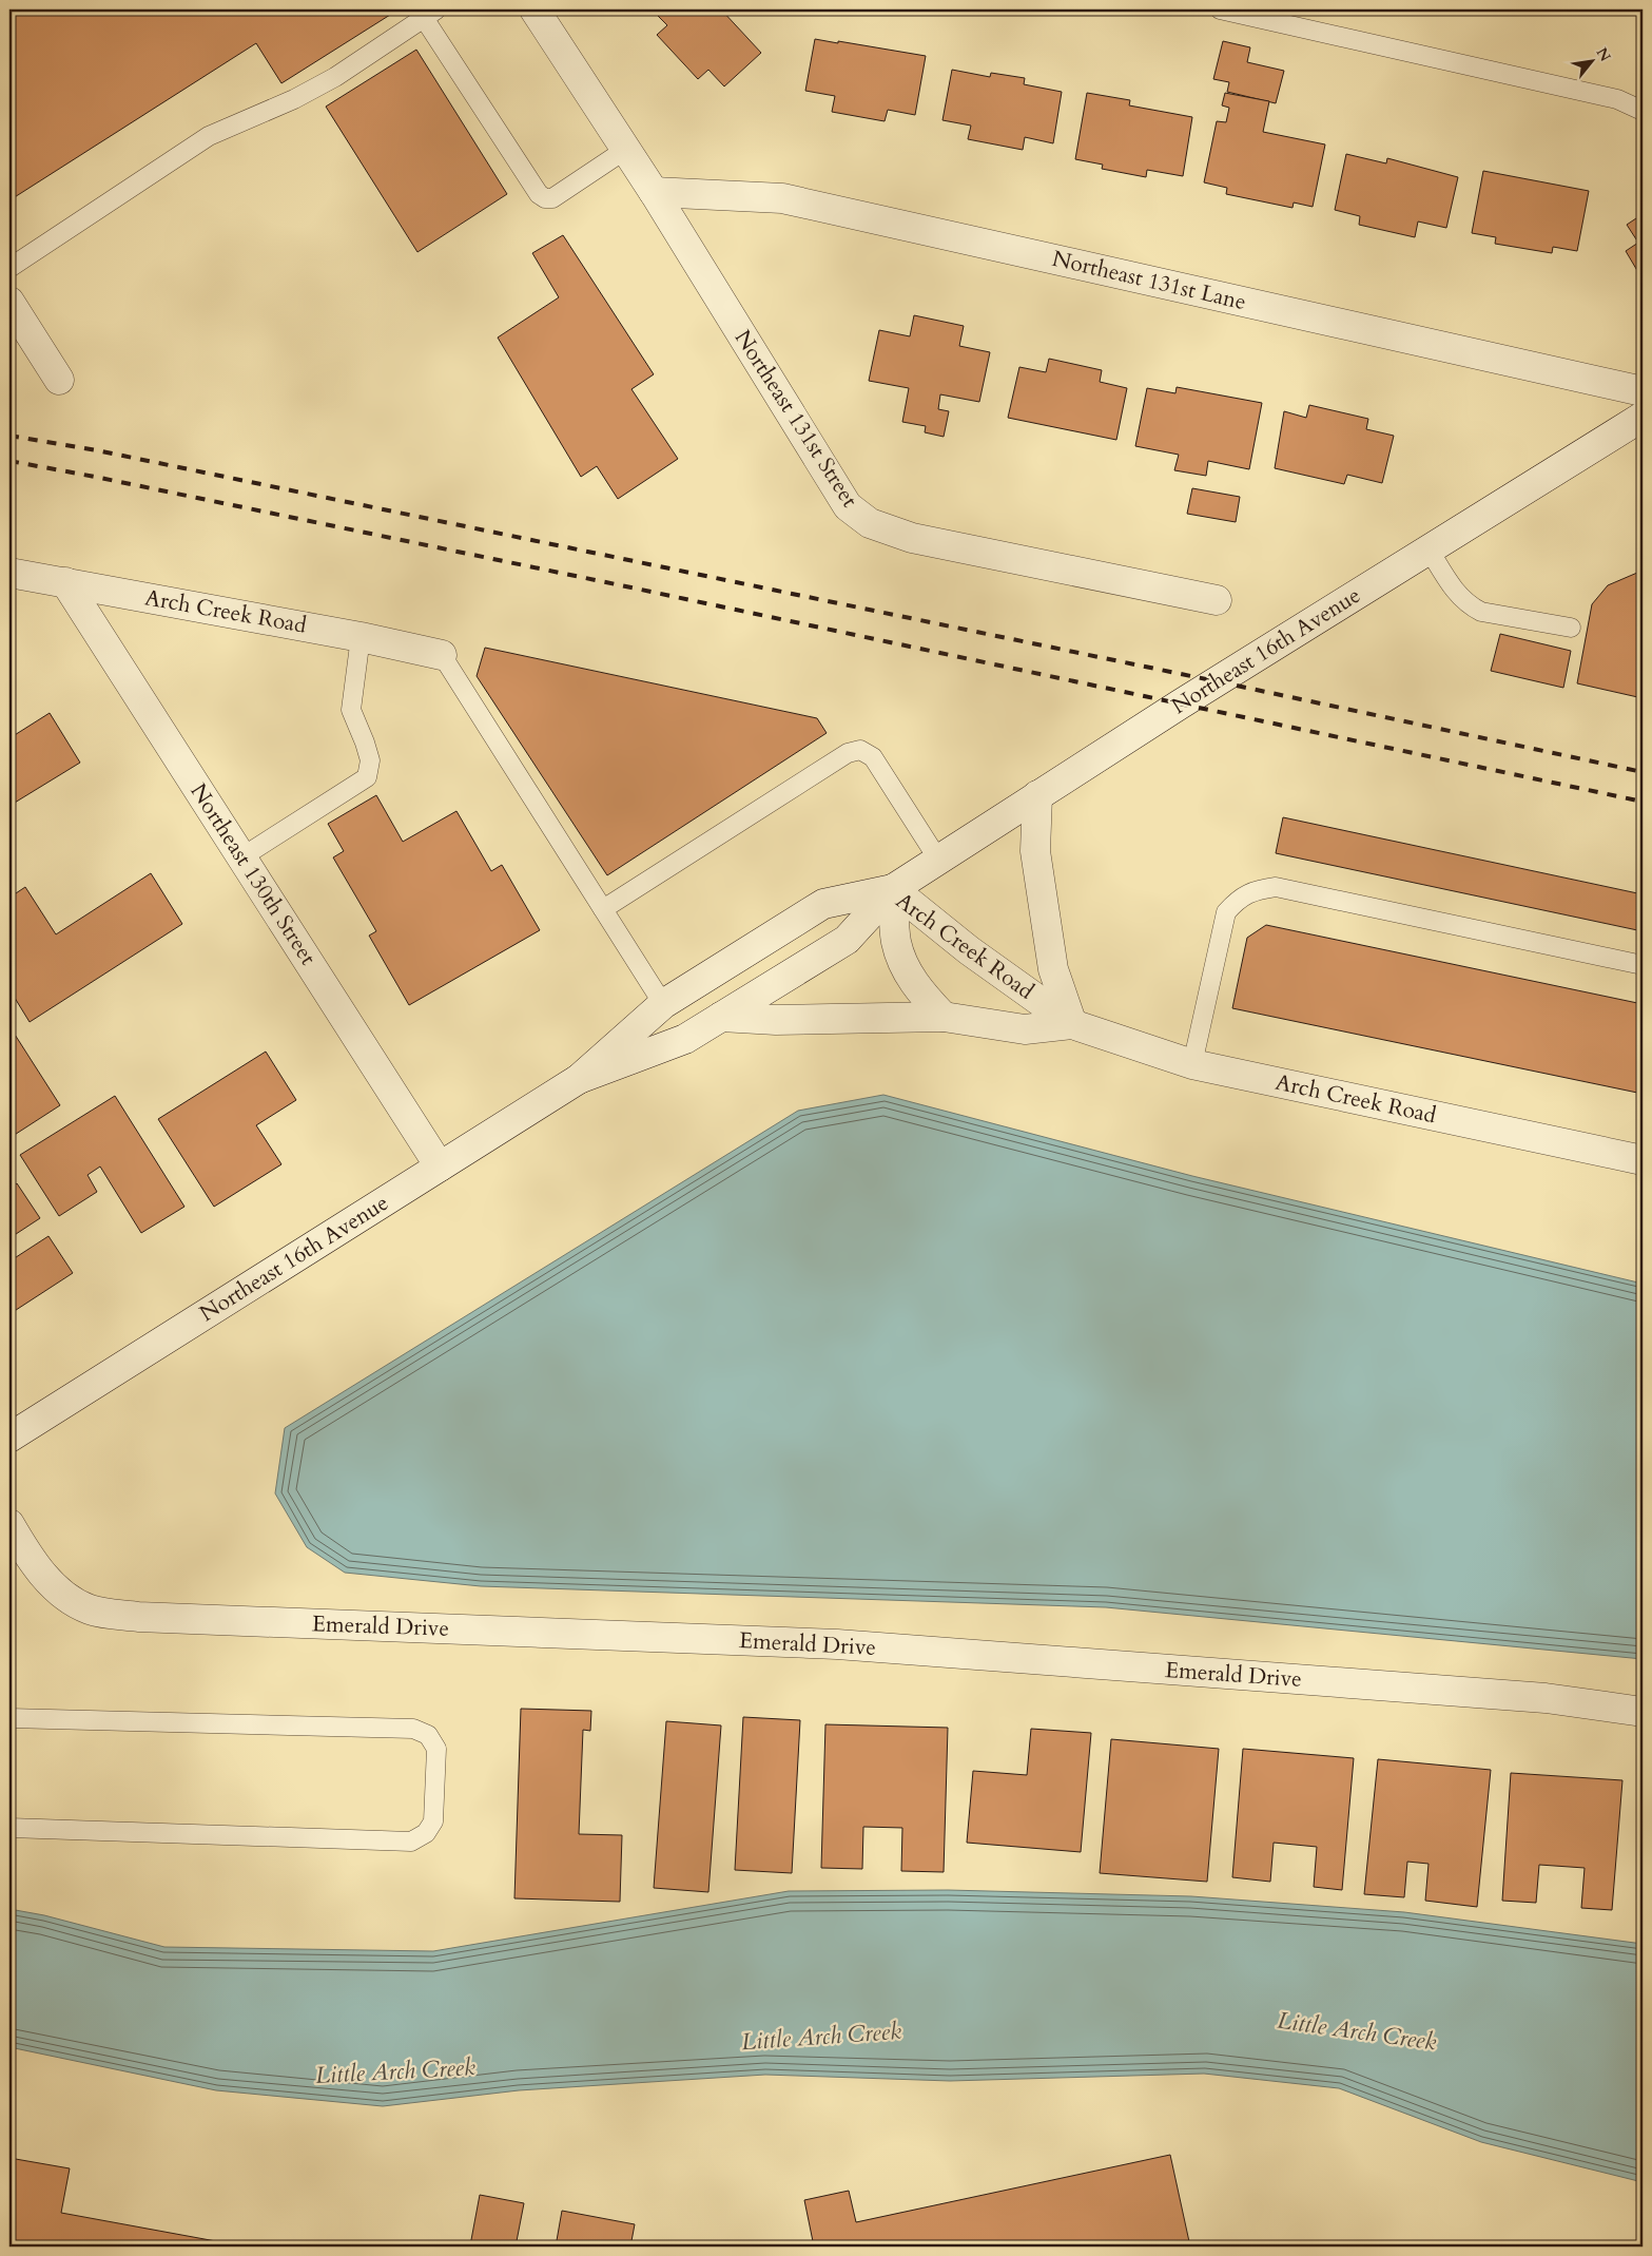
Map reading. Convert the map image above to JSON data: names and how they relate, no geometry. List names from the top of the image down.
{
  "streets": {
    "street": [
      "Northeast 131st Lane",
      "Northeast 131st Street",
      "Arch Creek Road",
      "Northeast 16th Avenue",
      "Northeast 130th Street",
      "Emerald Drive"
    ]
  },
  "crossings": [
    ["Northeast 131st Lane", "Northeast 131st Street"],
    ["Arch Creek Road", "Northeast 16th Avenue"],
    ["Arch Creek Road", "Northeast 130th Street"],
    ["Northeast 16th Avenue", "Northeast 130th Street"]
  ],
  "water": ["Little Arch Creek"],
  "north": "top right"
}
